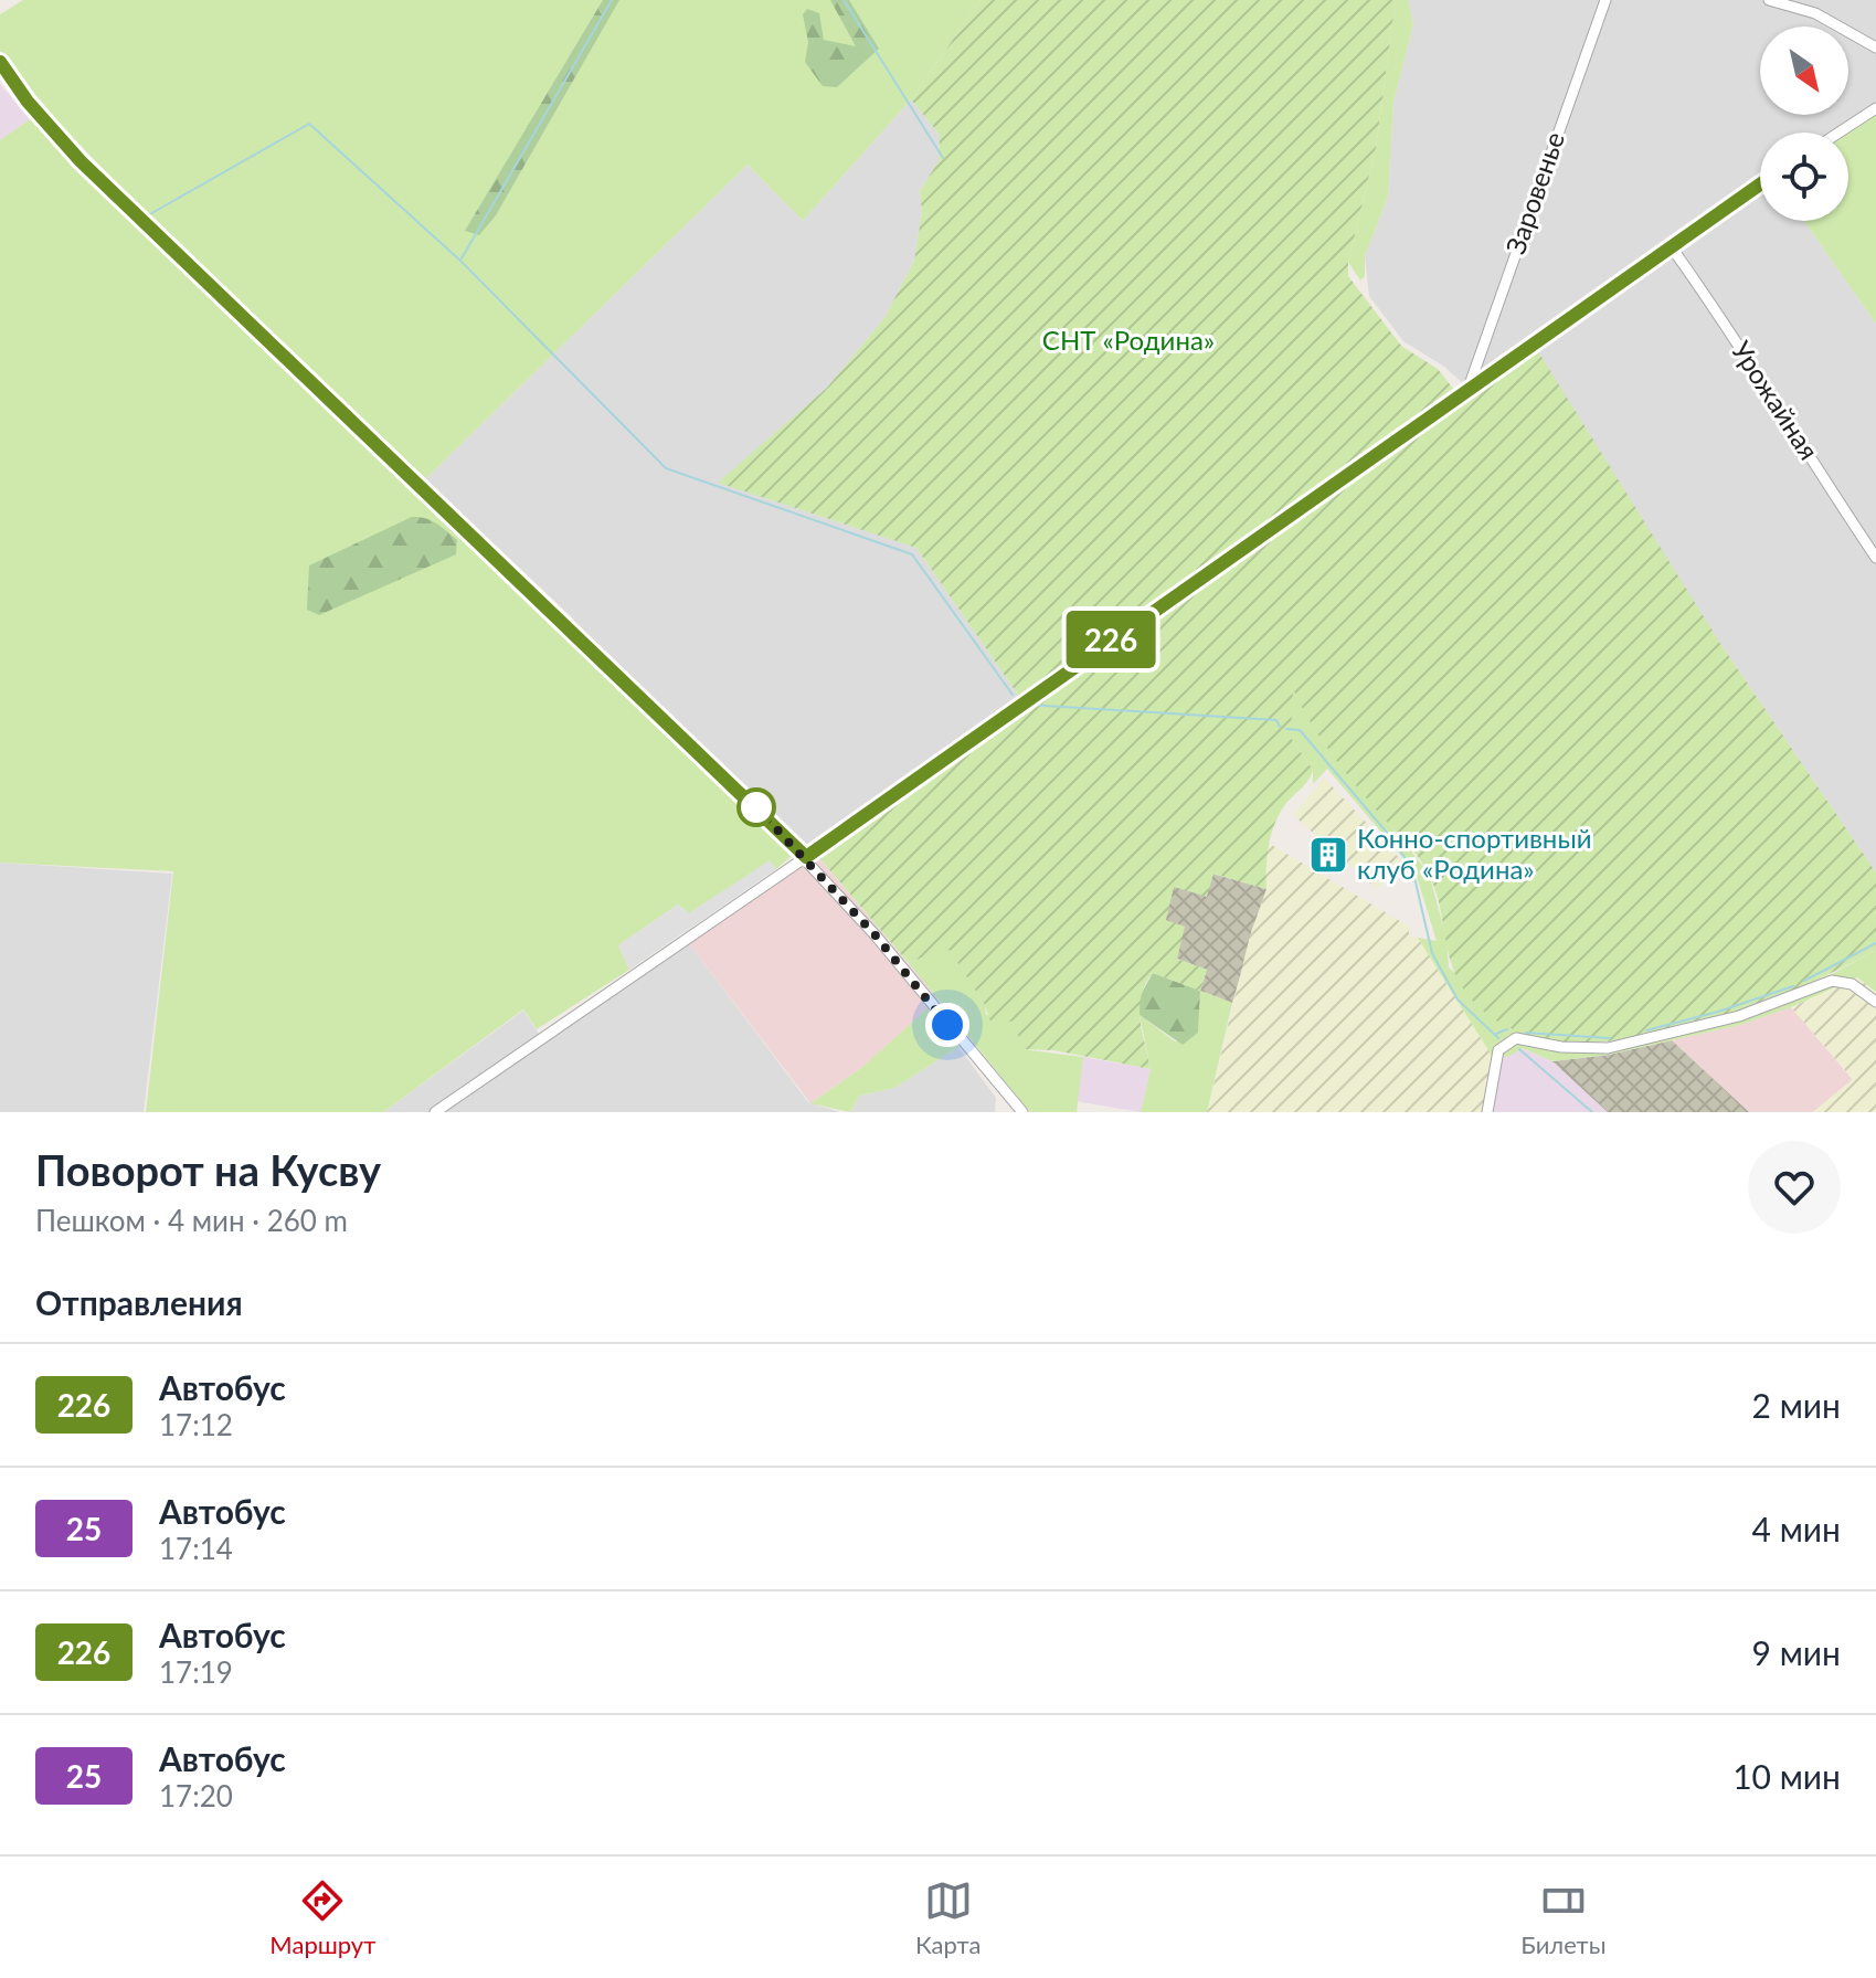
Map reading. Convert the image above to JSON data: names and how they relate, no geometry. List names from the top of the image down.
{
  "streets": {
    "street": ["Заровенье", "Урожайная"]
  },
  "parks": ["СНТ «Родина»"],
  "places": {
    "building": ["Конно-спортивный клуб «Родина»"]
  },
  "lines": ["bus line 226"],
  "north": "bottom right",
  "page": {
    "on_map": "226",
    "heading": [
      ["Поворот на Кусву", "Пешком · 4 мин · 260 m"],
      "Отправления"
    ],
    "list": [
      {
        "mark": "226",
        "name": "Автобус",
        "note": "17:12",
        "value": "2 мин"
      },
      {
        "mark": "25",
        "name": "Автобус",
        "note": "17:14",
        "value": "4 мин"
      },
      {
        "mark": "226",
        "name": "Автобус",
        "note": "17:19",
        "value": "9 мин"
      },
      {
        "mark": "25",
        "name": "Автобус",
        "note": "17:20",
        "value": "10 мин"
      }
    ],
    "tabs": ["Маршрут", "Карта", "Билеты"]
  }
}
